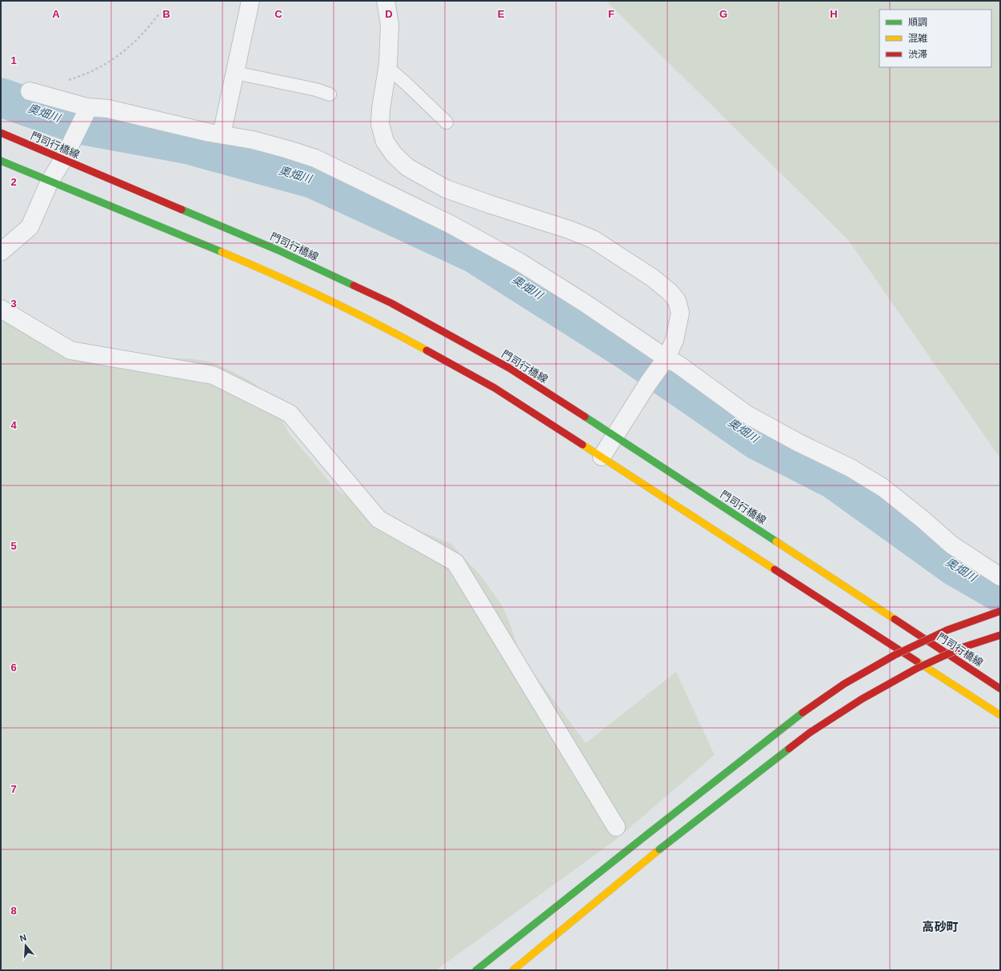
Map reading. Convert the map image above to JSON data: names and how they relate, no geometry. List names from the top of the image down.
{
  "streets": {
    "main road": ["門司行橋線"]
  },
  "districts": ["高砂町"],
  "water": ["奧畑川"],
  "legend": ["順調", "混雑", "渋滞"],
  "north": "top",
  "grid": {
    "columns": [
      "A",
      "B",
      "C",
      "D",
      "E",
      "F",
      "G",
      "H"
    ],
    "rows": [
      "1",
      "2",
      "3",
      "4",
      "5",
      "6",
      "7",
      "8"
    ]
  }
}
